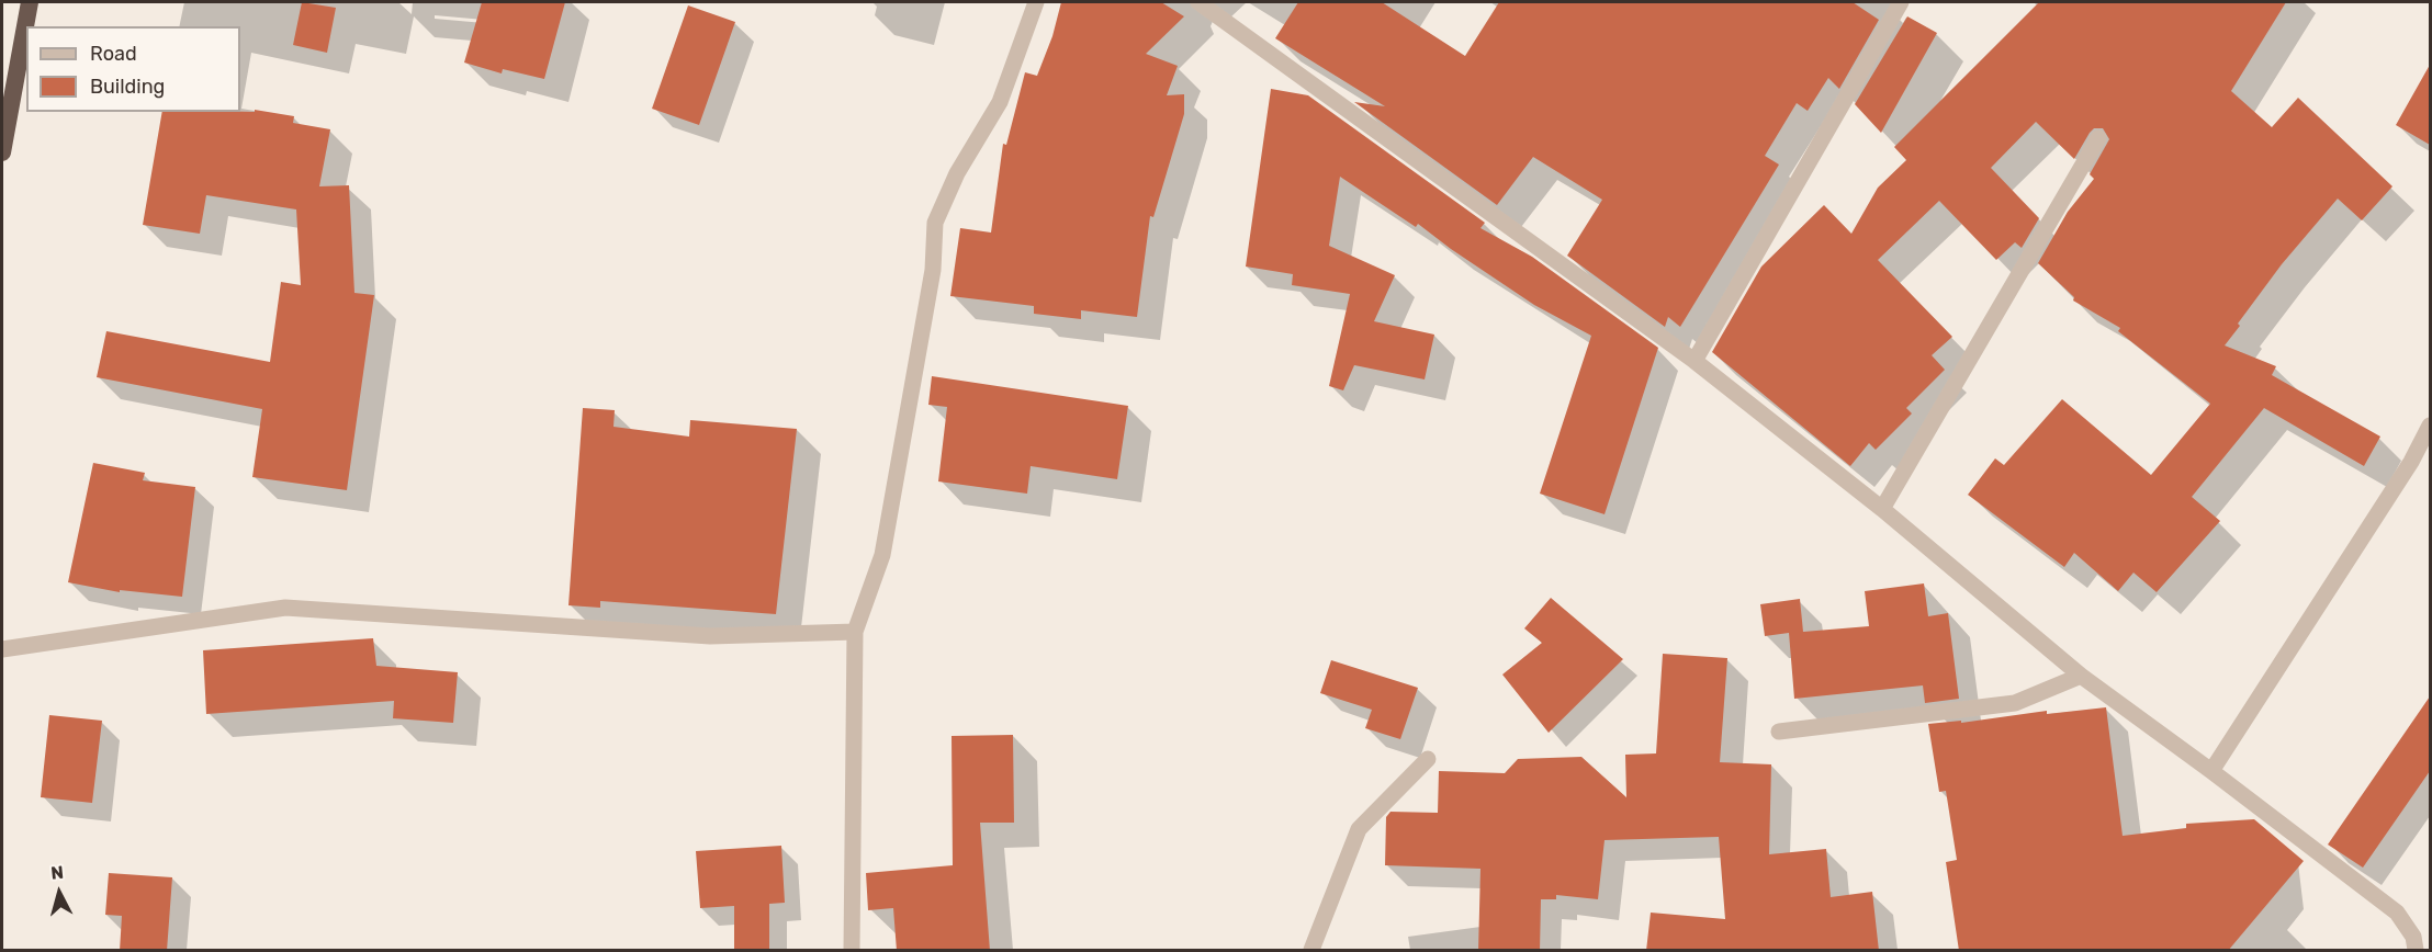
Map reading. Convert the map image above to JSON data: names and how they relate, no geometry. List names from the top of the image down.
{
  "legend": ["Road", "Building"],
  "north": "top"
}
